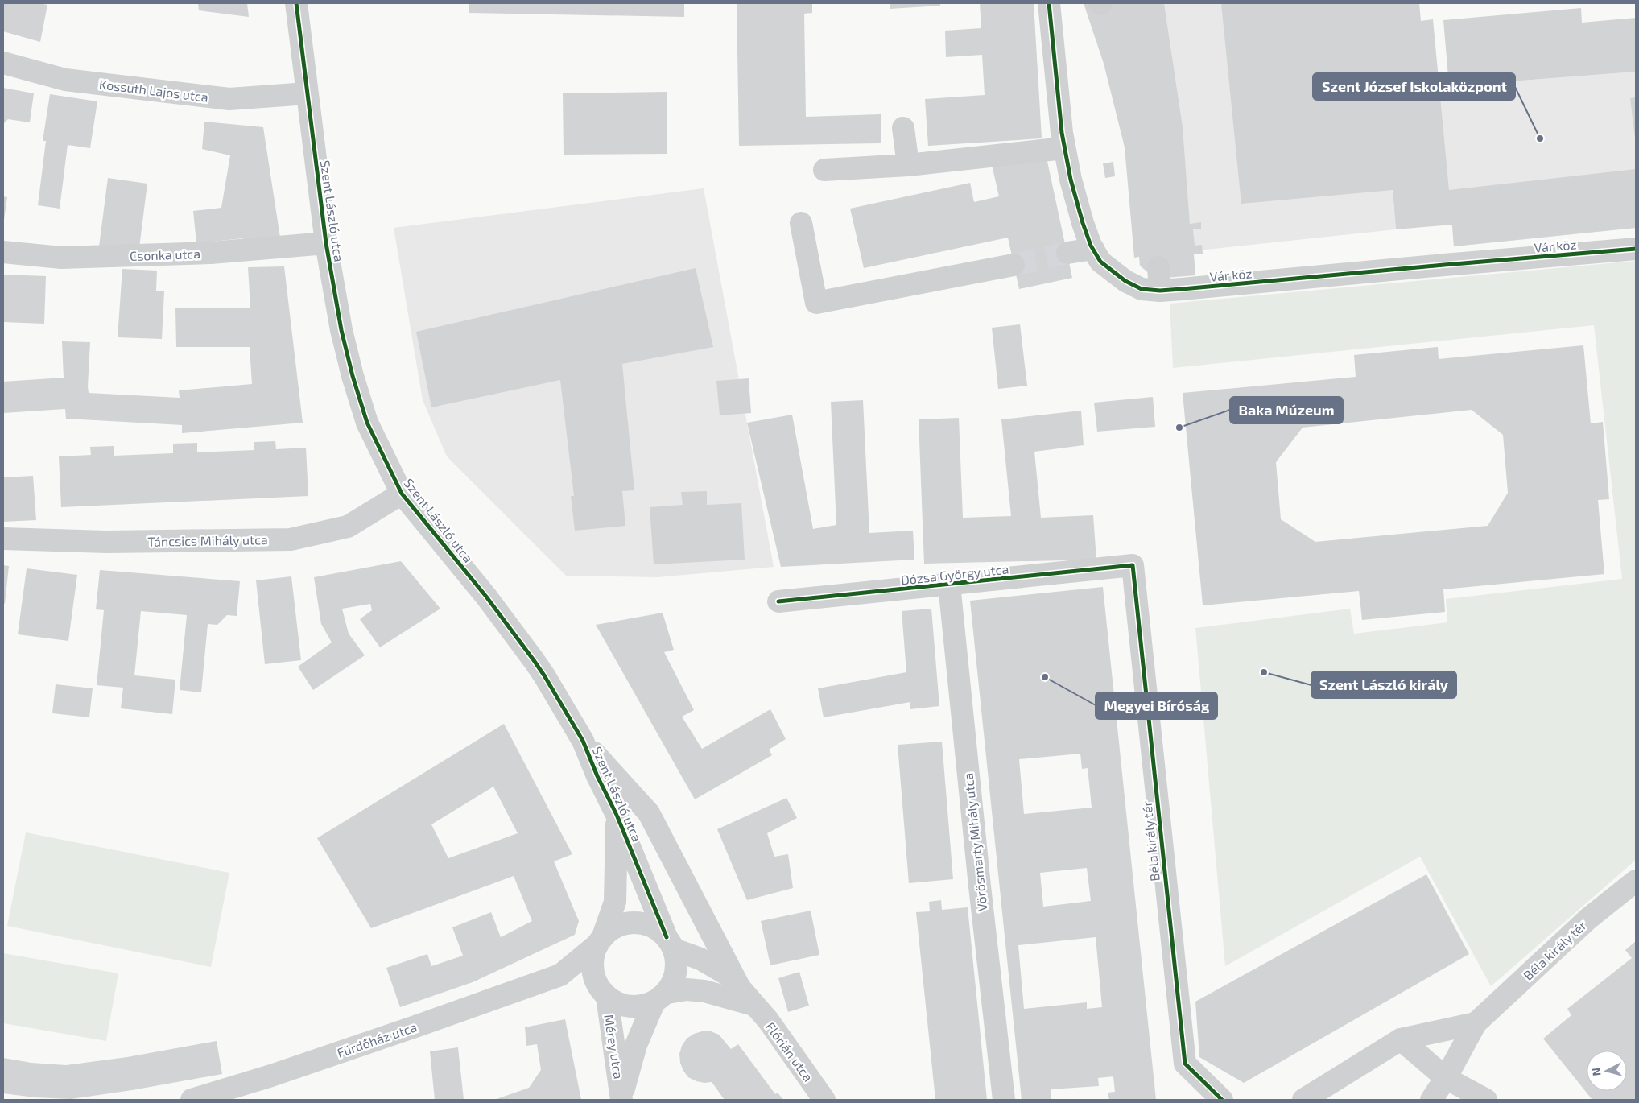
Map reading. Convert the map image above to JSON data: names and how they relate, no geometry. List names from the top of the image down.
{
  "streets": {
    "street": [
      "Kossuth Lajos utca",
      "Szent László utca",
      "Vár köz",
      "Csonka utca",
      "Táncsics Mihály utca",
      "Dózsa György utca",
      "Béla király tér",
      "Vörösmarty Mihály utca",
      "Fürdőház utca",
      "Mérey utca",
      "Flórián utca"
    ]
  },
  "crossings": [
    ["Kossuth Lajos utca", "Szent László utca"],
    ["Szent László utca", "Csonka utca"],
    ["Szent László utca", "Táncsics Mihály utca"],
    ["Szent László utca", "Fürdőház utca"],
    ["Szent László utca", "Mérey utca"],
    ["Szent László utca", "Flórián utca"],
    ["Dózsa György utca", "Béla király tér"],
    ["Dózsa György utca", "Vörösmarty Mihály utca"],
    ["Fürdőház utca", "Mérey utca"],
    ["Fürdőház utca", "Flórián utca"],
    ["Mérey utca", "Flórián utca"]
  ],
  "places": [
    "Szent József Iskolaközpont",
    "Baka Múzeum",
    "Szent László király",
    "Megyei Bíróság"
  ],
  "north": "left"
}
